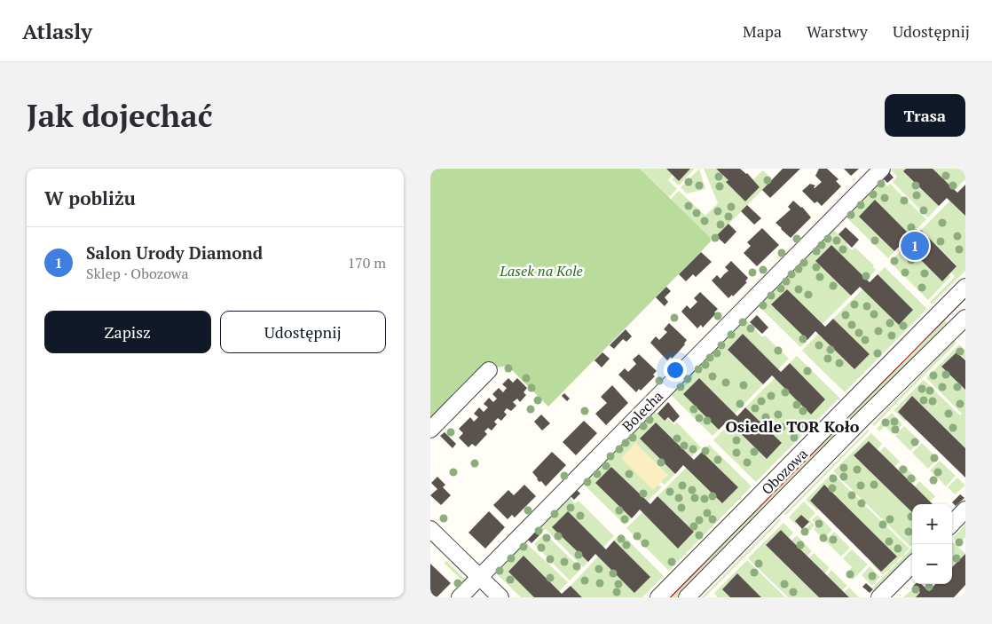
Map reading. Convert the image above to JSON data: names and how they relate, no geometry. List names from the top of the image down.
{
  "streets": {
    "street": ["Bolecha", "Obozowa"]
  },
  "districts": ["Osiedle TOR Koło"],
  "parks": ["Lasek na Kole"],
  "page": {
    "header": "Atlasly",
    "nav": ["Mapa", "Warstwy", "Udostępnij"],
    "buttons": [
      "Trasa",
      ["Zapisz", "Udostępnij"]
    ],
    "title": "Jak dojechać",
    "heading": "W pobliżu",
    "list": [
      {
        "mark": "1",
        "name": "Salon Urody Diamond",
        "note": "Sklep · Obozowa",
        "value": "170 m"
      }
    ],
    "pins": "1",
    "map_buttons": ["+", "−"]
  }
}
